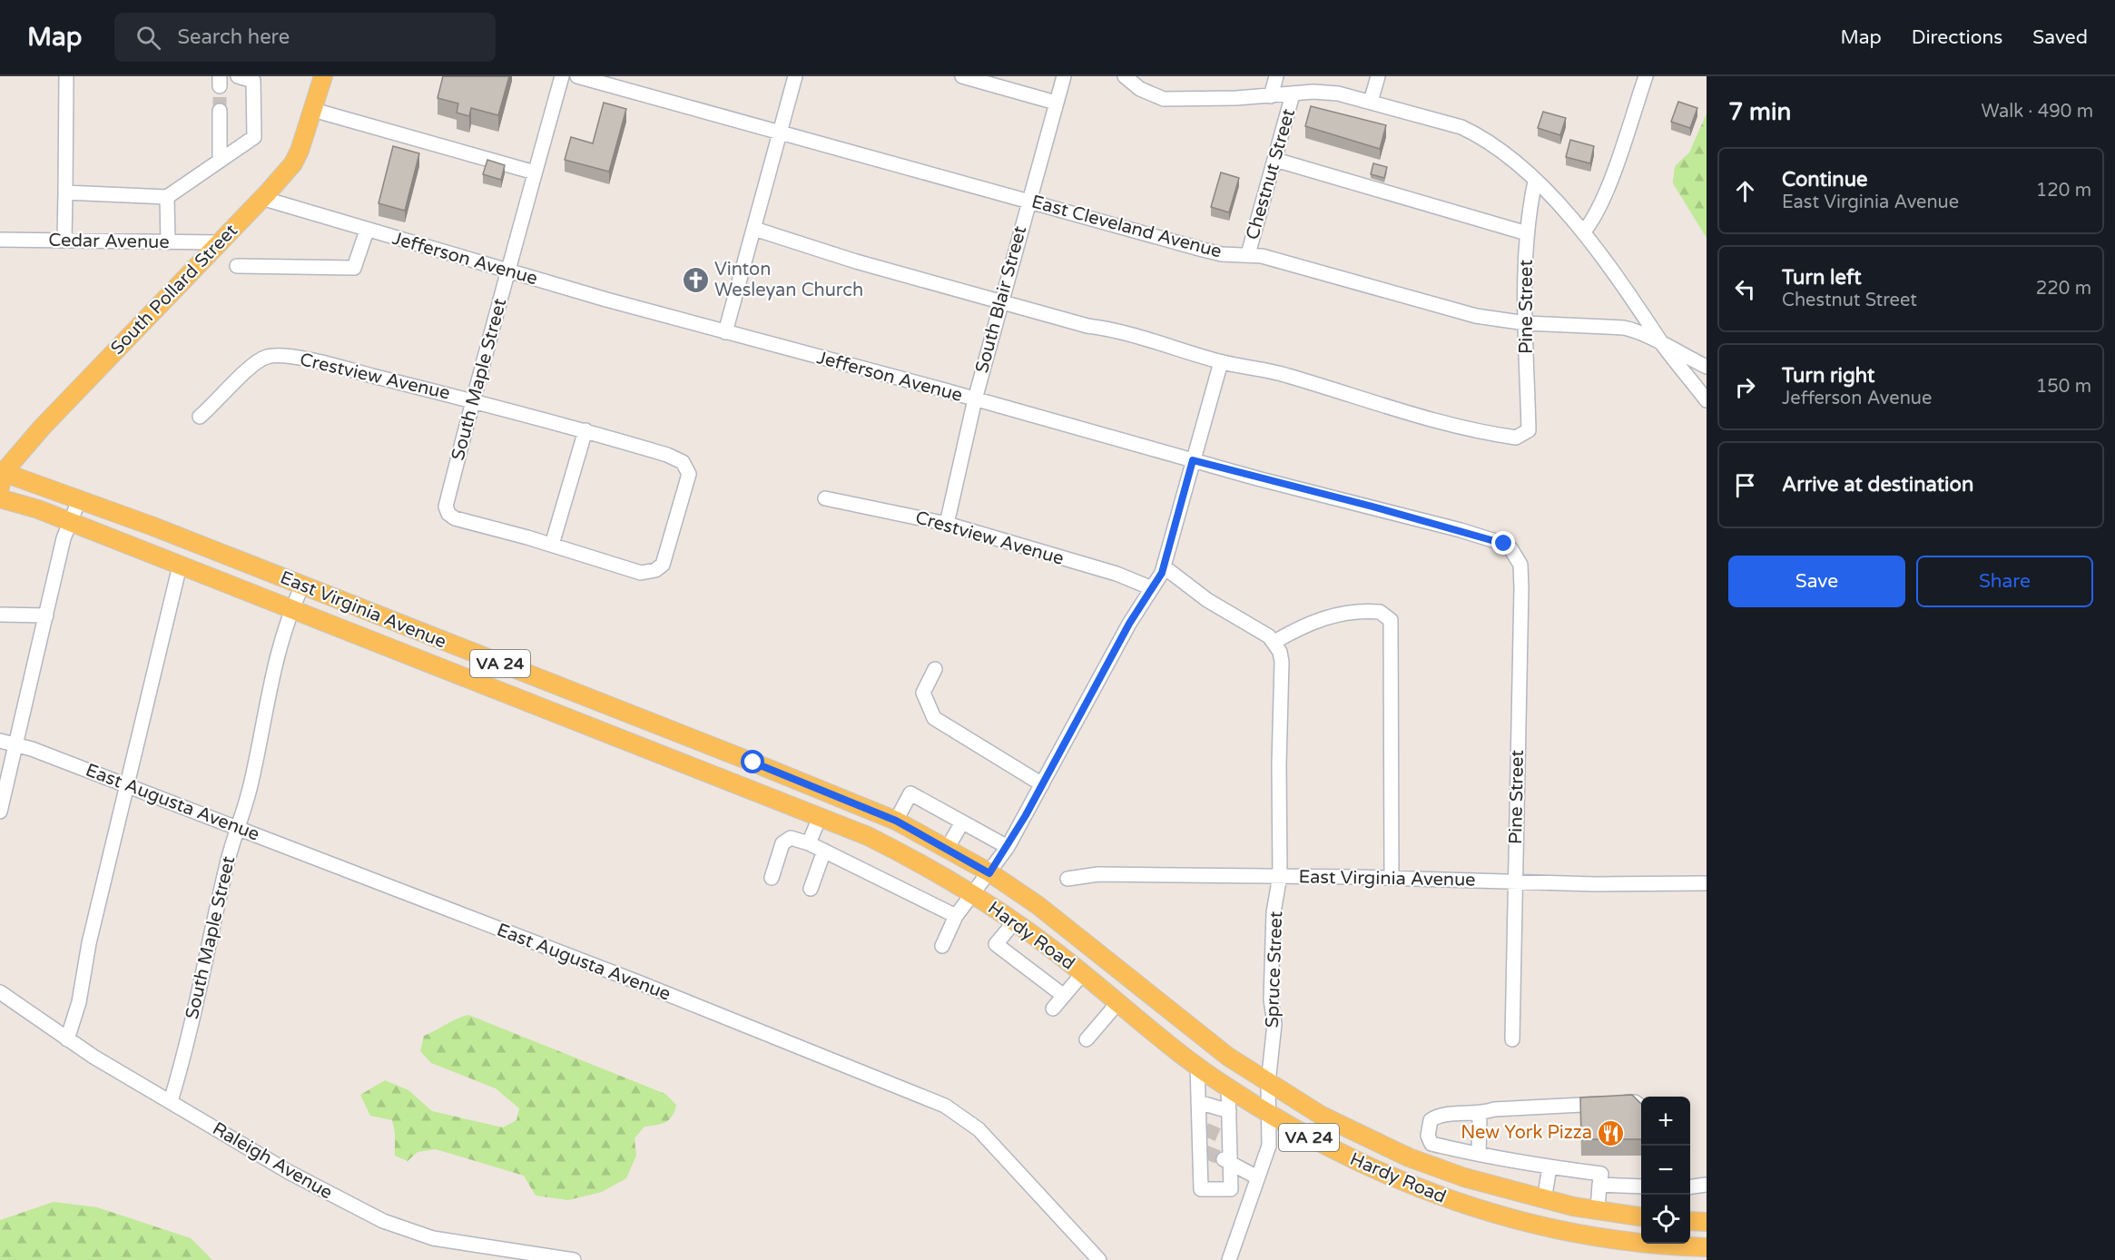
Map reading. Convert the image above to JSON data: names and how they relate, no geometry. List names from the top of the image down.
{
  "streets": {
    "main road": [
      "South Pollard Street",
      "East Virginia Avenue",
      "VA 24",
      "Hardy Road"
    ],
    "street": [
      "Chestnut Street",
      "East Cleveland Avenue",
      "Cedar Avenue",
      "Jefferson Avenue",
      "South Blair Street",
      "Pine Street",
      "Crestview Avenue",
      "South Maple Street",
      "East Augusta Avenue",
      "Spruce Street",
      "Raleigh Avenue"
    ]
  },
  "crossings": [
    ["Chestnut Street", "East Cleveland Avenue"],
    ["East Cleveland Avenue", "South Blair Street"],
    ["East Cleveland Avenue", "Pine Street"],
    ["Cedar Avenue", "South Pollard Street"],
    ["Jefferson Avenue", "South Pollard Street"],
    ["Jefferson Avenue", "South Blair Street"],
    ["Jefferson Avenue", "Pine Street"],
    ["Jefferson Avenue", "South Maple Street"],
    ["South Pollard Street", "East Virginia Avenue"],
    ["South Blair Street", "Crestview Avenue"],
    ["Pine Street", "East Virginia Avenue"],
    ["Crestview Avenue", "South Maple Street"],
    ["South Maple Street", "East Virginia Avenue"],
    ["South Maple Street", "East Augusta Avenue"],
    ["South Maple Street", "Raleigh Avenue"],
    ["East Virginia Avenue", "Hardy Road"],
    ["East Virginia Avenue", "Spruce Street"],
    ["Hardy Road", "Spruce Street"]
  ],
  "places": {
    "church": ["Vinton Wesleyan Church"],
    "restaurant": ["New York Pizza"]
  },
  "page": {
    "header": "Map",
    "search": "Search here",
    "nav": ["Map", "Directions", "Saved"],
    "heading": ["7 min", "Walk · 490 m"],
    "list": [
      ["Continue", "East Virginia Avenue", "120 m"],
      ["Turn left", "Chestnut Street", "220 m"],
      ["Turn right", "Jefferson Avenue", "150 m"],
      "Arrive at destination"
    ],
    "buttons": ["Save", "Share"],
    "map_buttons": ["+", "−"]
  }
}
